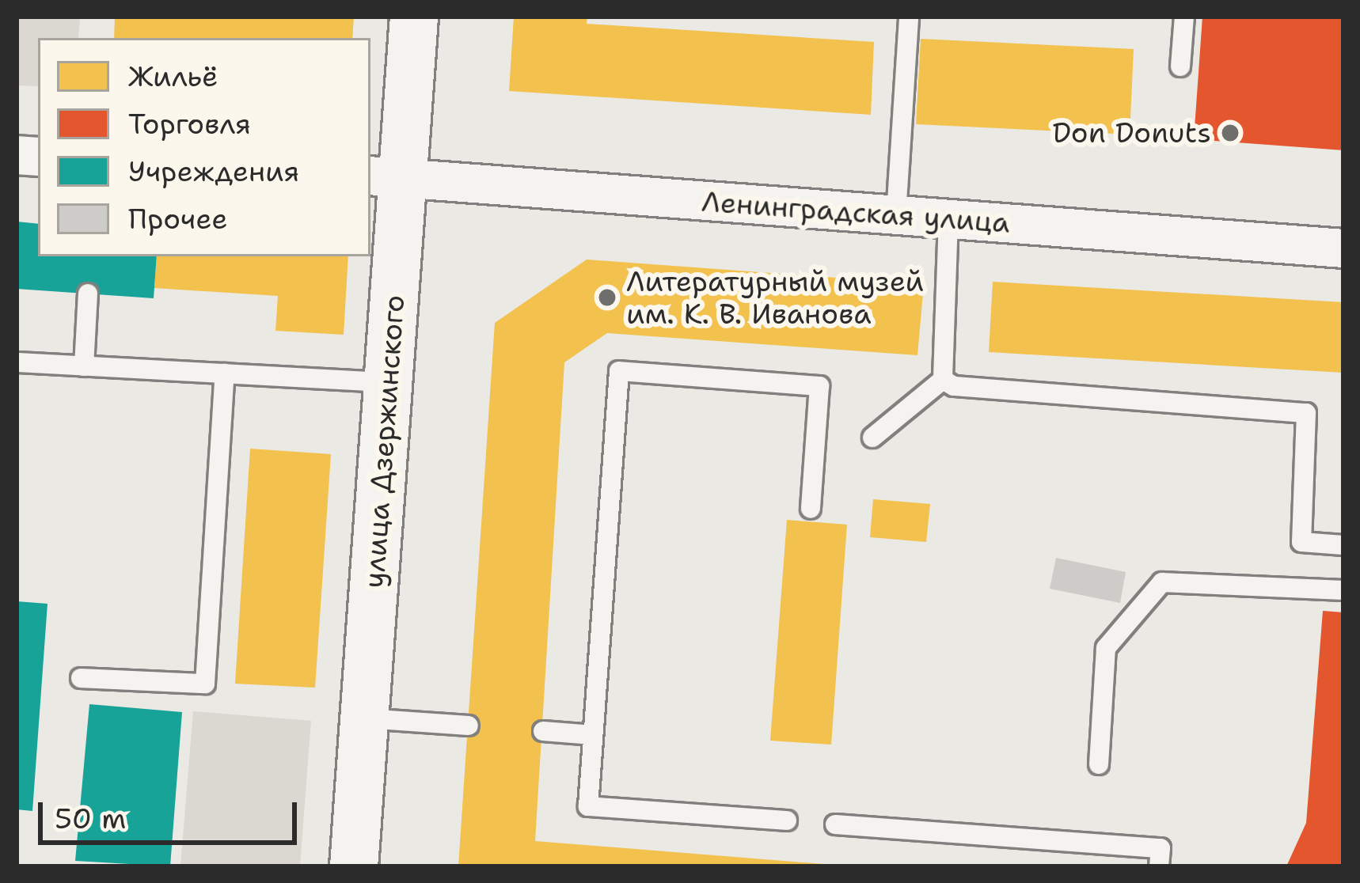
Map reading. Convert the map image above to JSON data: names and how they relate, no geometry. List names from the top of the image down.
{
  "streets": {
    "street": ["Ленинградская улица", "улица Дзержинского"]
  },
  "crossings": [
    ["Ленинградская улица", "улица Дзержинского"]
  ],
  "places": ["Don Donuts", "Литературный музей им. К. В. Иванова"],
  "legend": [
    "Жильё",
    "Торговля",
    "Учреждения",
    "Прочее"
  ],
  "scale_bar": "50 m"
}
